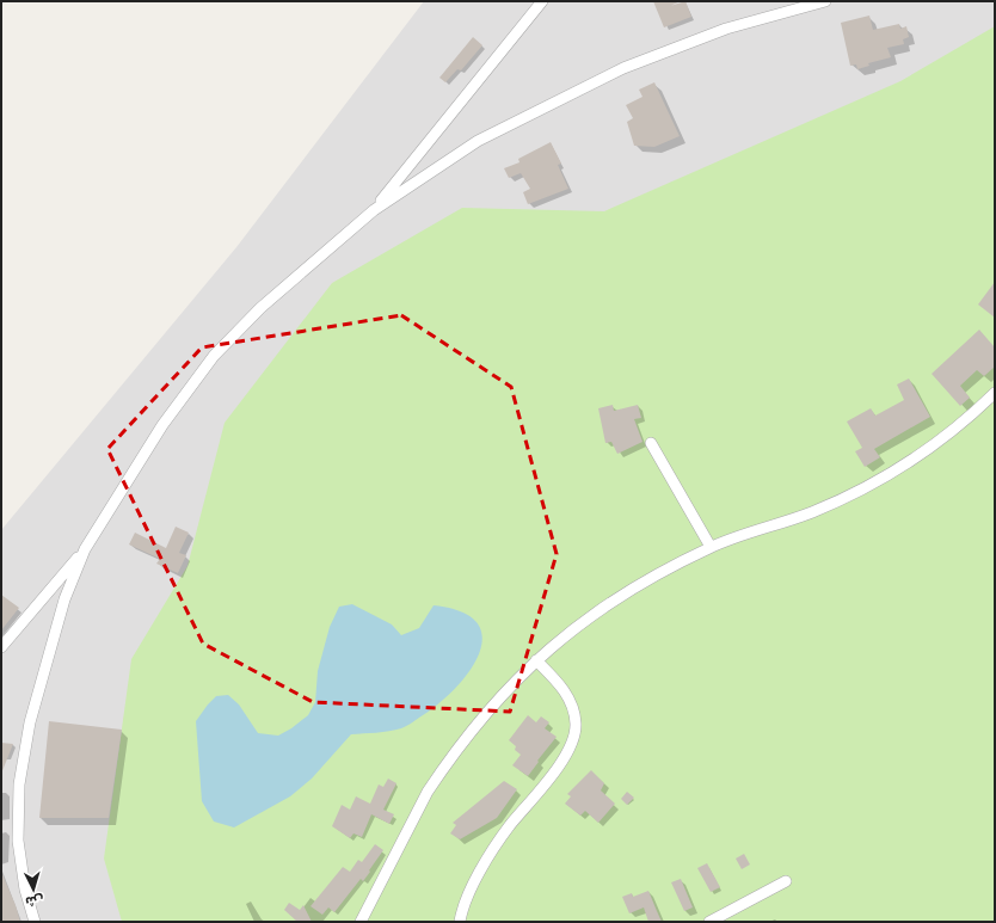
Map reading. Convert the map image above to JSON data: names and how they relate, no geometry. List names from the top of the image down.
{
  "north": "bottom"
}
